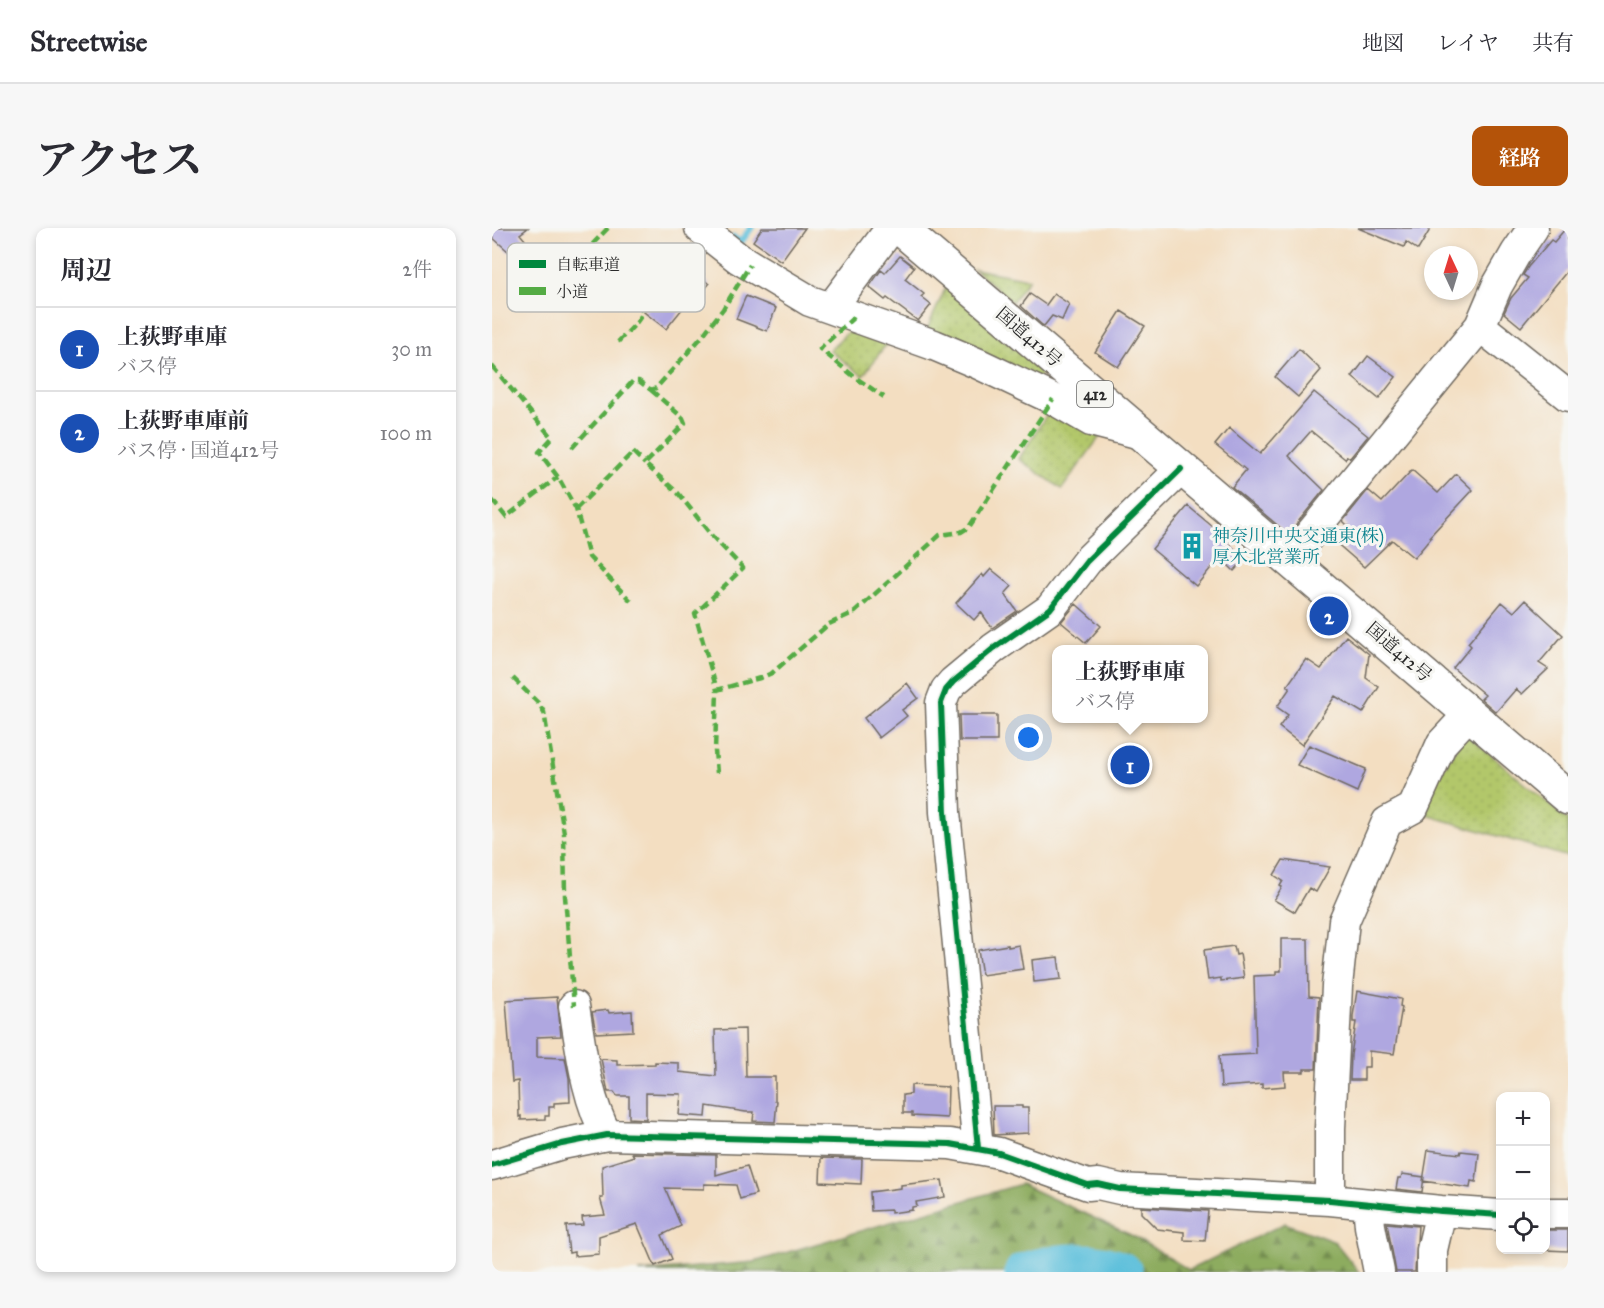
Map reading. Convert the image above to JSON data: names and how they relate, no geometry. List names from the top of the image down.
{
  "streets": {
    "highway": ["国道412号", "412"]
  },
  "places": {
    "building": ["神奈川中央交通東(株) 厚木北営業所"]
  },
  "legend": ["自転車道", "小道"],
  "north": "top",
  "page": {
    "header": "Streetwise",
    "nav": ["地図", "レイヤ", "共有"],
    "title": "アクセス",
    "buttons": "経路",
    "heading": ["周辺", "2件"],
    "list": [
      {
        "mark": "1",
        "name": "上荻野車庫",
        "note": "バス停",
        "value": "30 m"
      },
      {
        "mark": "2",
        "name": "上荻野車庫前",
        "note": "バス停 · 国道412号",
        "value": "100 m"
      }
    ],
    "pins": ["2", "1"],
    "popup": ["上荻野車庫", "バス停"],
    "map_buttons": ["+", "−"]
  }
}
